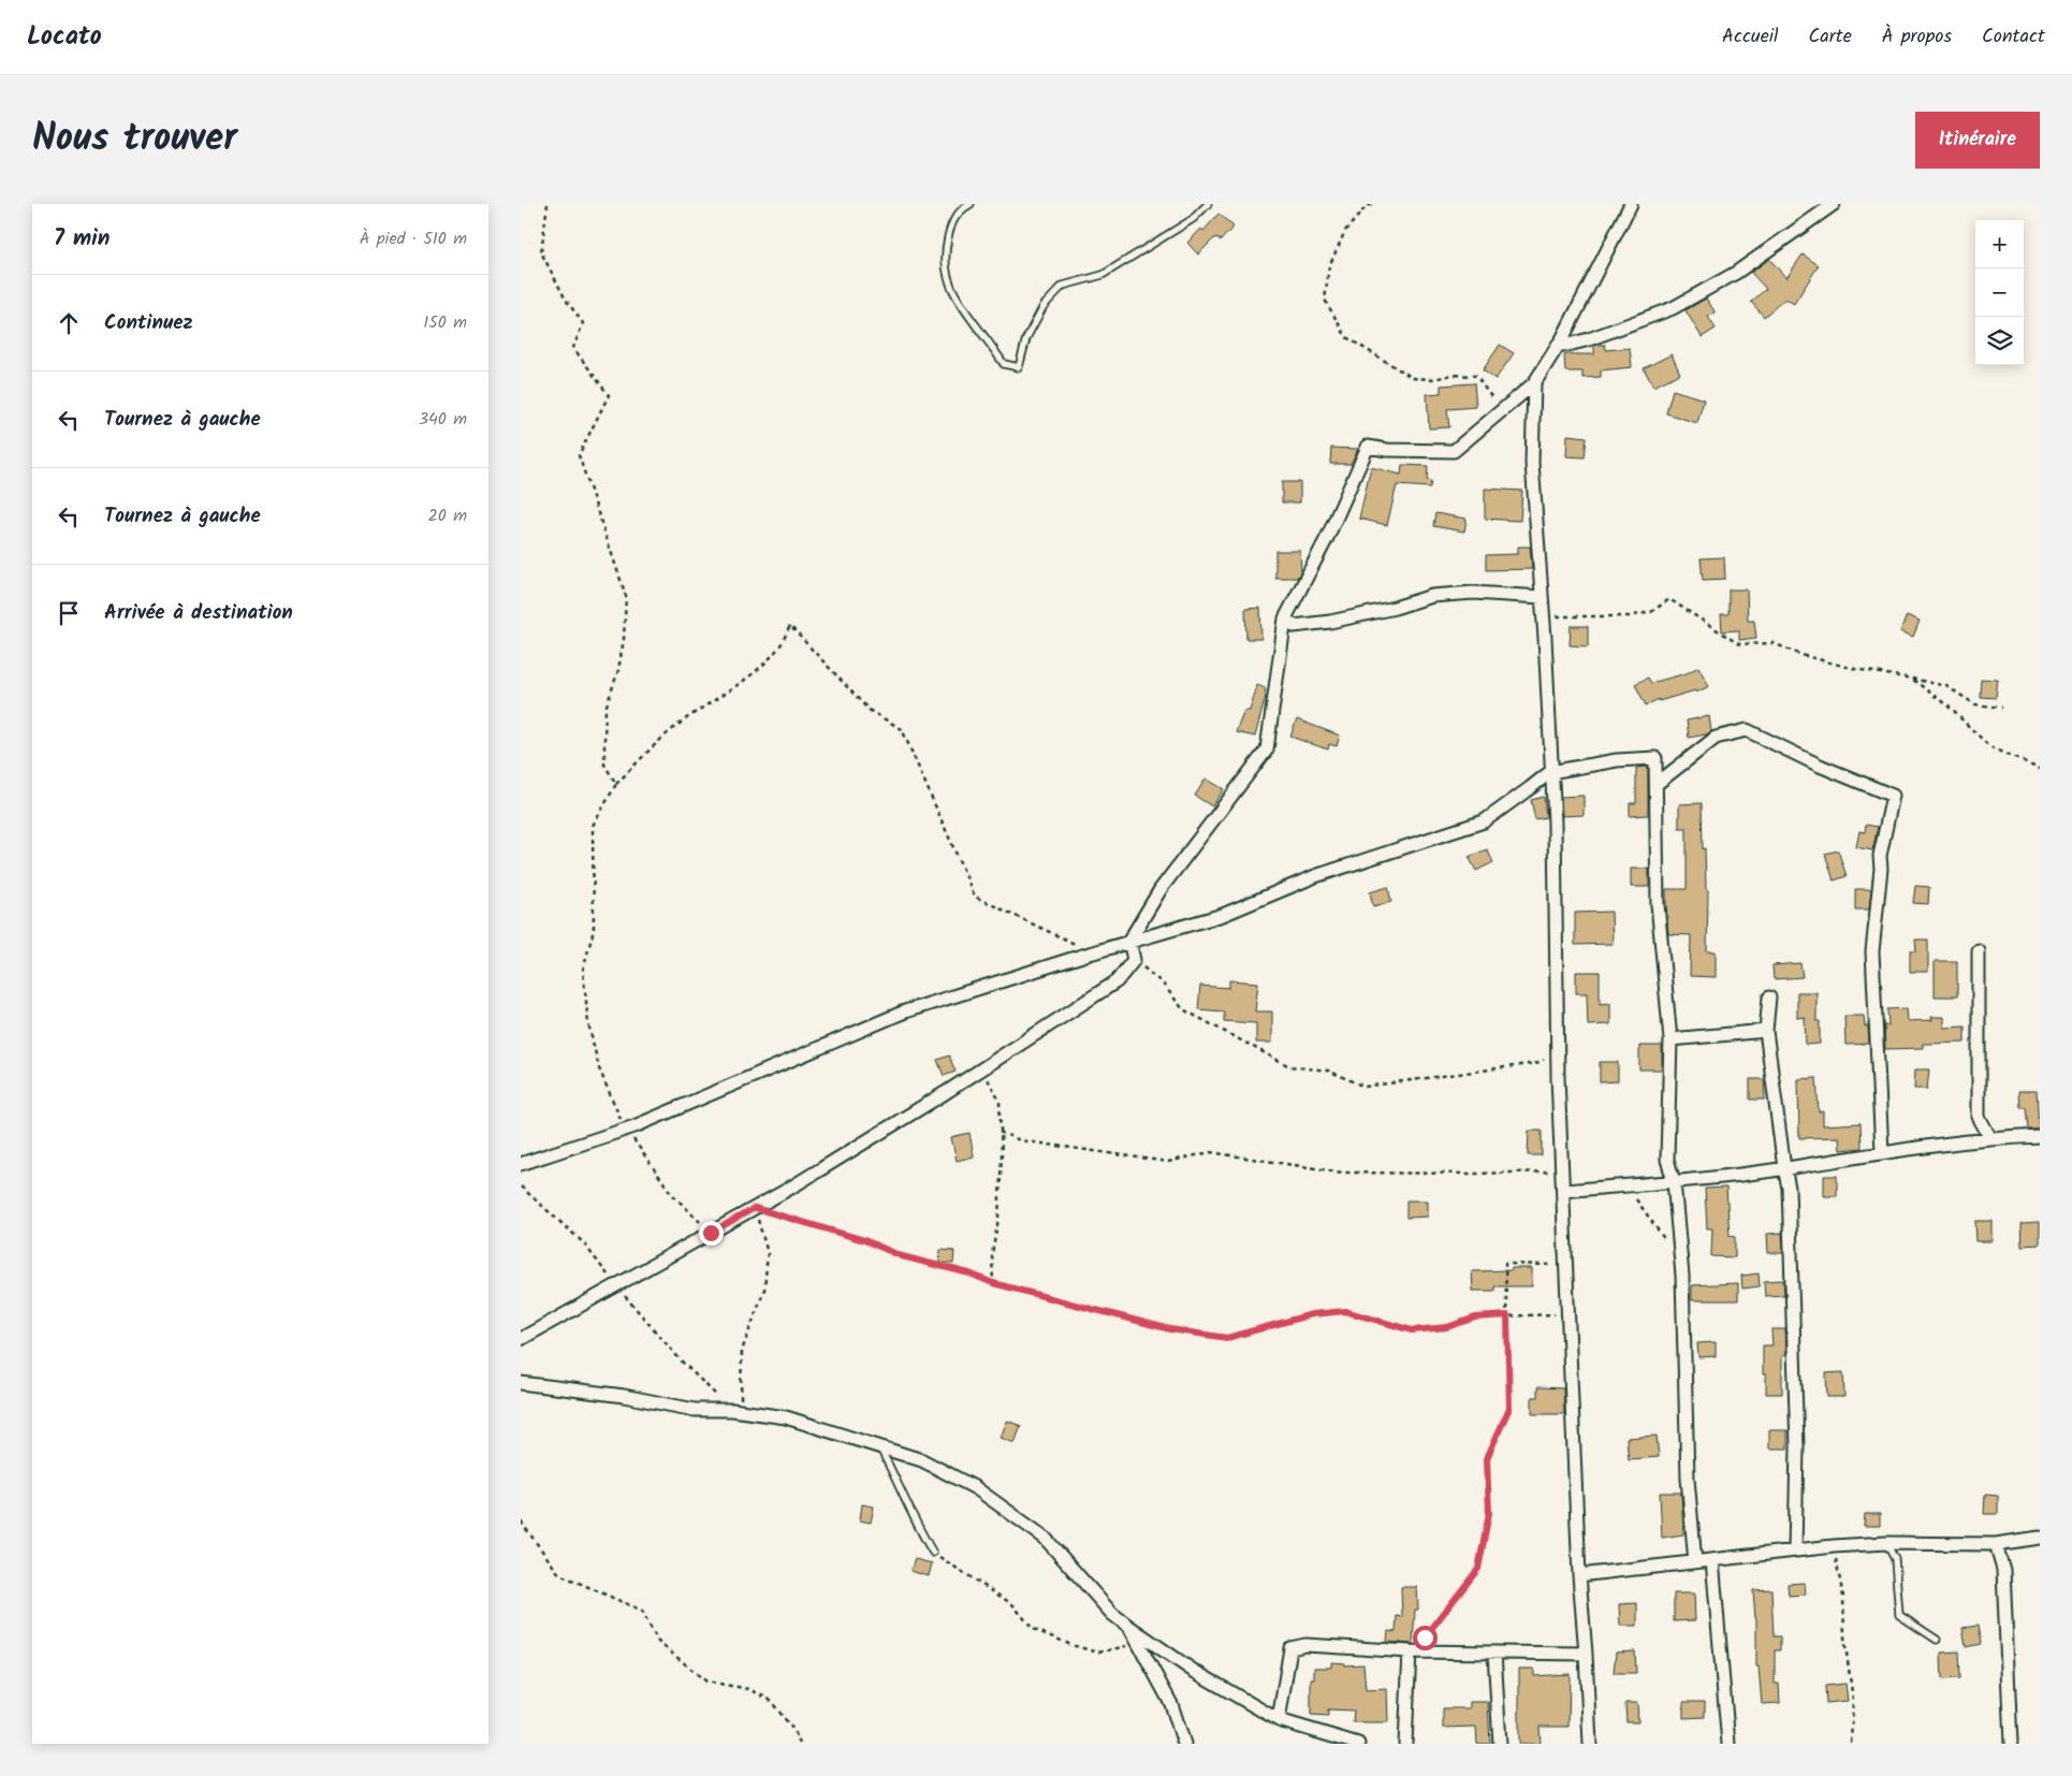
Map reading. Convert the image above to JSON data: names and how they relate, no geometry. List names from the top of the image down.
{
  "page": {
    "header": "Locato",
    "nav": [
      "Accueil",
      "Carte",
      "À propos",
      "Contact"
    ],
    "title": "Nous trouver",
    "buttons": "Itinéraire",
    "heading": ["7 min", "À pied · 510 m"],
    "map_buttons": ["+", "−"],
    "list": [
      ["Continuez", "150 m"],
      ["Tournez à gauche", "340 m"],
      ["Tournez à gauche", "20 m"],
      "Arrivée à destination"
    ]
  }
}
